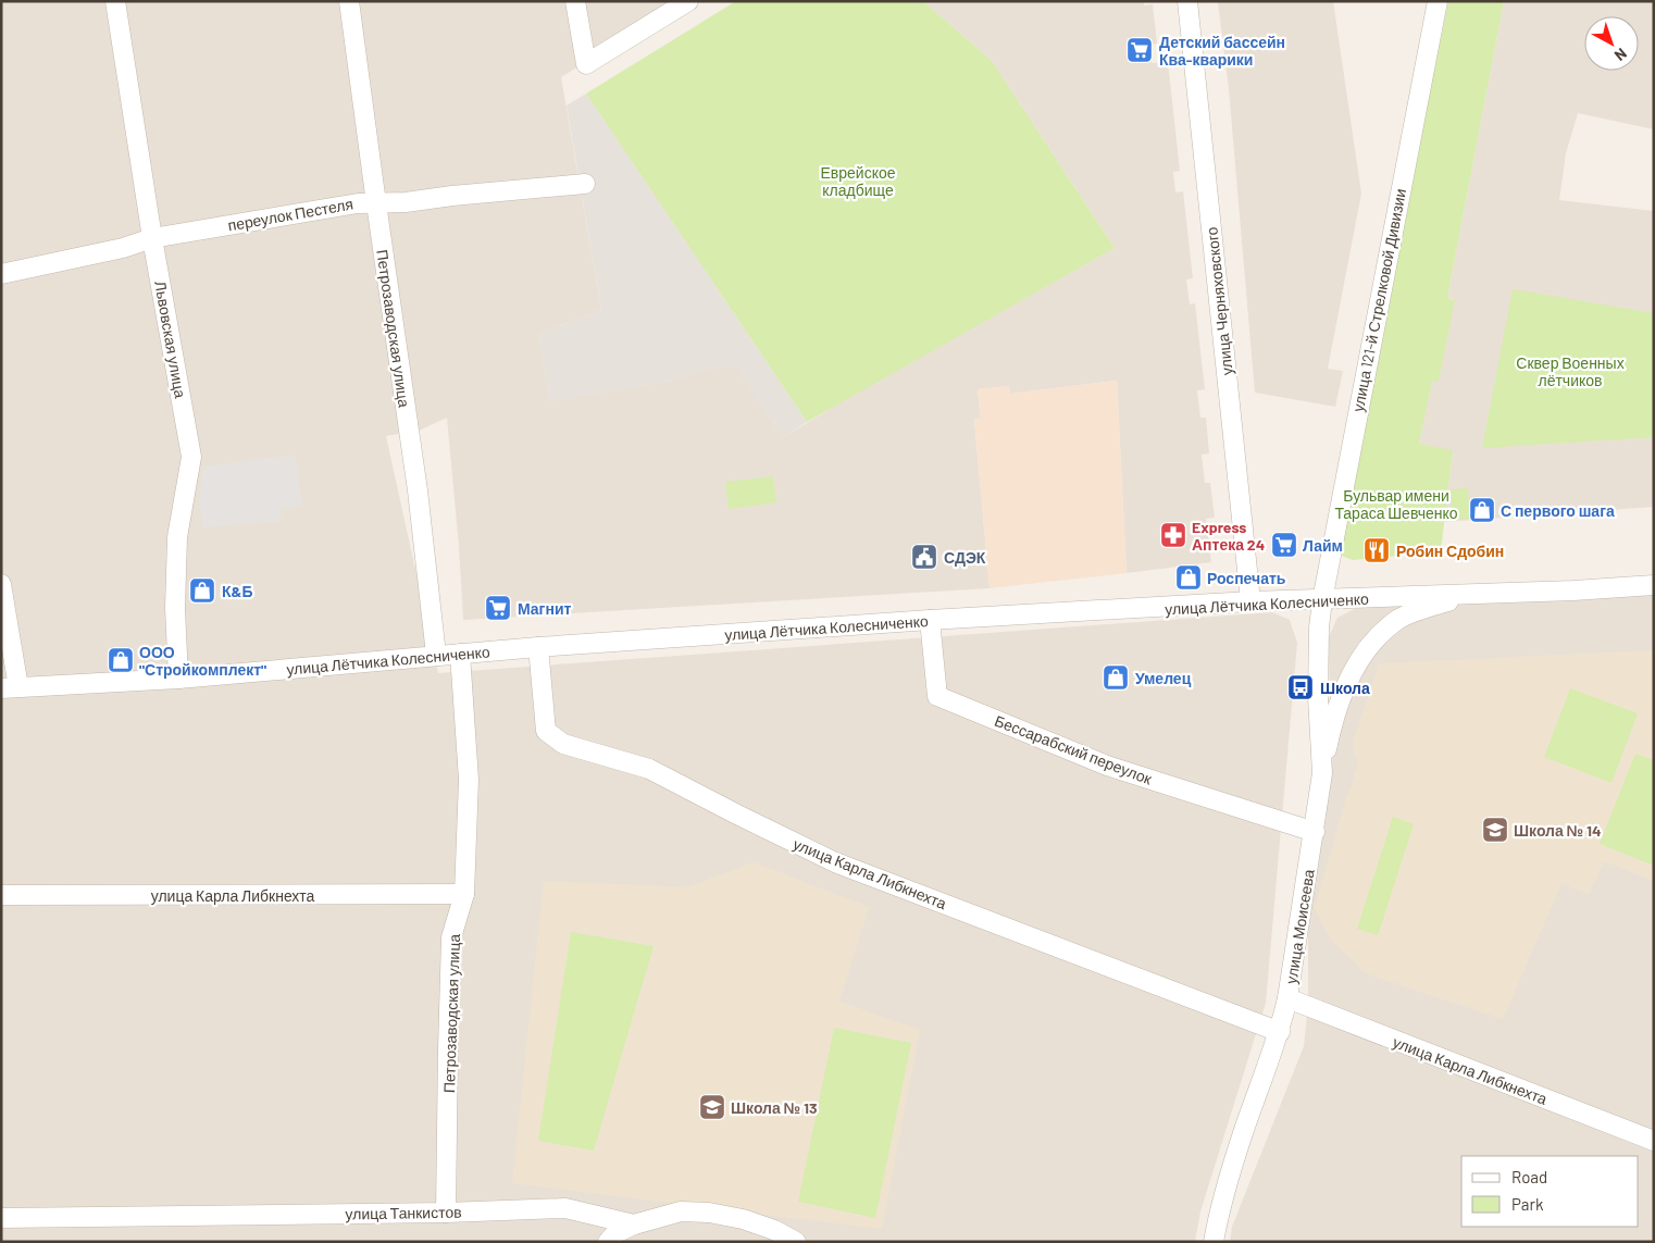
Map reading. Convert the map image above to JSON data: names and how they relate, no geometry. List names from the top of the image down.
{
  "streets": {
    "street": [
      "переулок Пестеля",
      "улица 121-й Стрелковой Дивизии",
      "улица Черняховского",
      "Петрозаводская улица",
      "Львовская улица",
      "улица Лётчика Колесниченко",
      "Бессарабский переулок",
      "улица Карла Либкнехта",
      "улица Моисеева",
      "улица Танкистов"
    ]
  },
  "crossings": [
    ["переулок Пестеля", "Петрозаводская улица"],
    ["переулок Пестеля", "Львовская улица"],
    ["улица 121-й Стрелковой Дивизии", "улица Лётчика Колесниченко"],
    ["улица 121-й Стрелковой Дивизии", "улица Моисеева"],
    ["улица Черняховского", "улица Лётчика Колесниченко"],
    ["Петрозаводская улица", "улица Лётчика Колесниченко"],
    ["Петрозаводская улица", "улица Карла Либкнехта"],
    ["Петрозаводская улица", "улица Танкистов"],
    ["Львовская улица", "улица Лётчика Колесниченко"],
    ["улица Лётчика Колесниченко", "Бессарабский переулок"],
    ["улица Лётчика Колесниченко", "улица Карла Либкнехта"],
    ["улица Лётчика Колесниченко", "улица Моисеева"],
    ["Бессарабский переулок", "улица Моисеева"],
    ["улица Карла Либкнехта", "улица Моисеева"]
  ],
  "parks": ["Еврейское кладбище", "Сквер Военных лётчиков", "Бульвар имени Тараса Шевченко"],
  "places": {
    "supermarket": ["Детский бассейн Ква-кварики", "Лайм", "Магнит"],
    "shop": [
      "С первого шага",
      "Роспечать",
      "К&Б",
      "ООО \"Стройкомплект\"",
      "Умелец"
    ],
    "pharmacy": ["Express Аптека 24"],
    "restaurant": ["Робин Сдобин"],
    "public building": ["СДЭК"],
    "bus stop": ["Школа"],
    "school or university": ["Школа № 14", "Школа № 13"]
  },
  "legend": ["Road", "Park"],
  "north": "bottom right"
}
